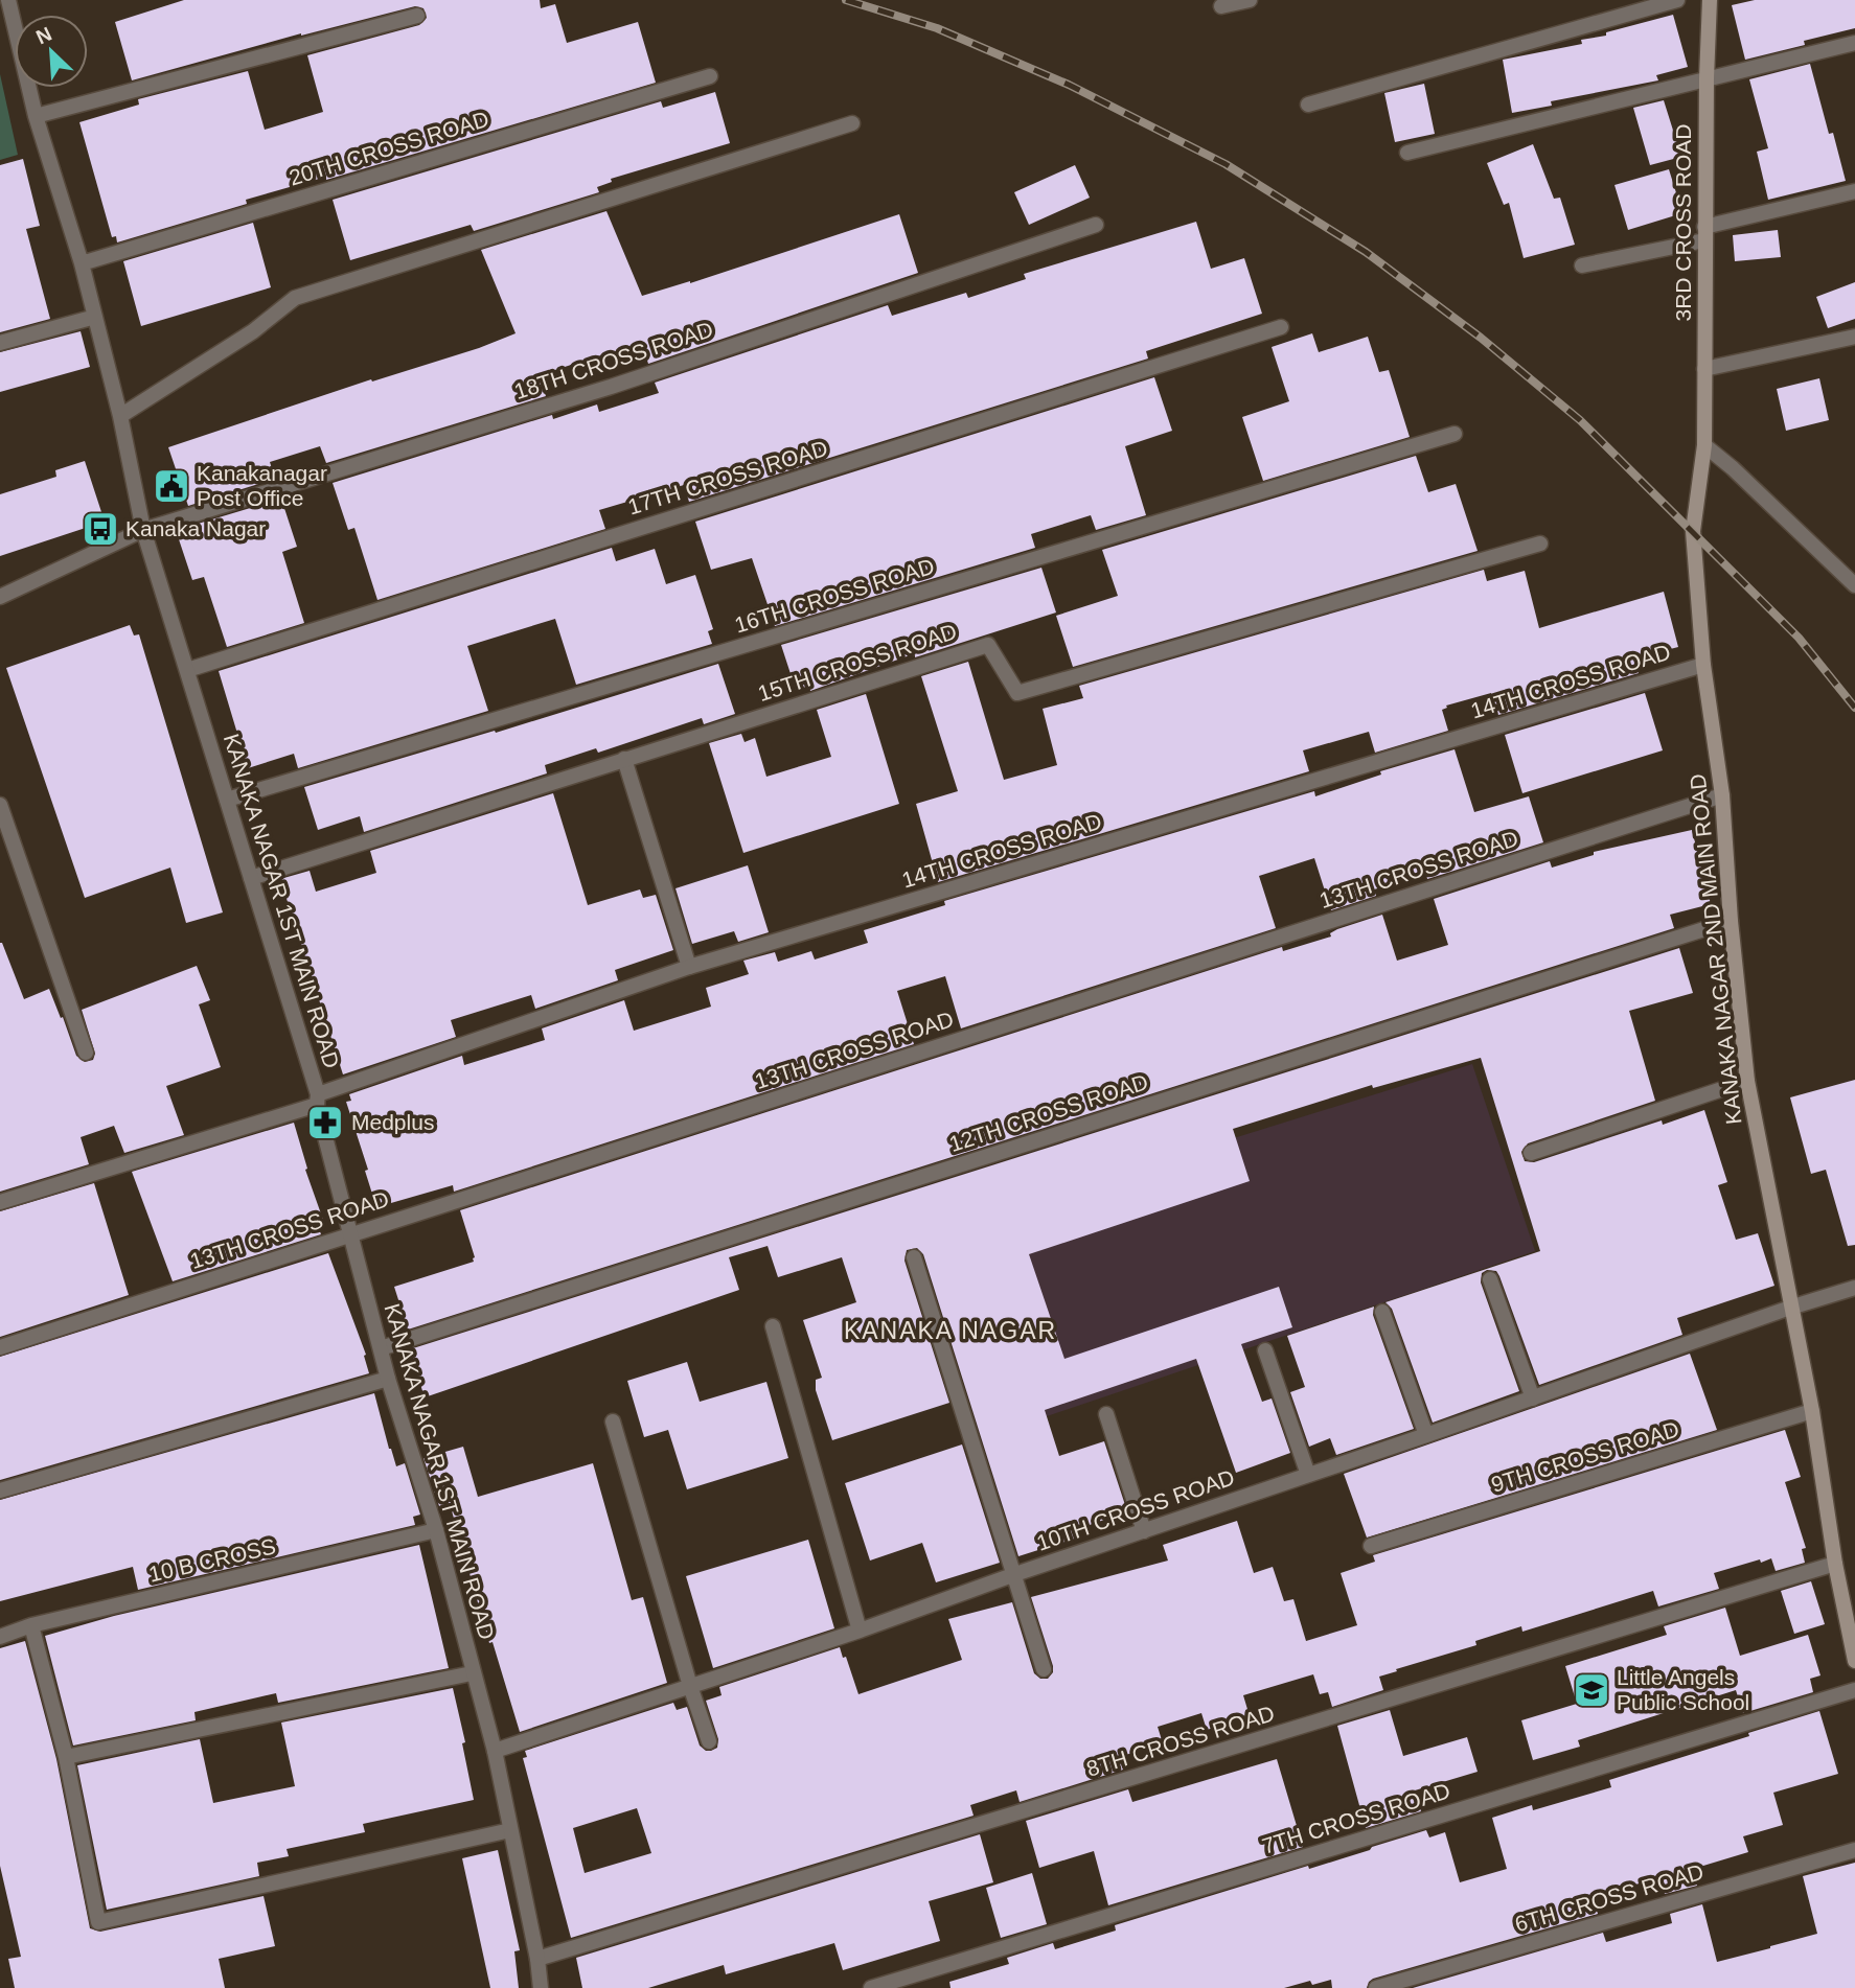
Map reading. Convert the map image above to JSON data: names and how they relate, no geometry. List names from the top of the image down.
{
  "streets": {
    "main road": ["3RD CROSS ROAD", "KANAKA NAGAR 2ND MAIN ROAD"],
    "street": [
      "20TH CROSS ROAD",
      "18TH CROSS ROAD",
      "17TH CROSS ROAD",
      "16TH CROSS ROAD",
      "15TH CROSS ROAD",
      "14TH CROSS ROAD",
      "13TH CROSS ROAD",
      "KANAKA NAGAR 1ST MAIN ROAD",
      "12TH CROSS ROAD",
      "9TH CROSS ROAD",
      "10TH CROSS ROAD",
      "10 B CROSS",
      "8TH CROSS ROAD",
      "7TH CROSS ROAD",
      "6TH CROSS ROAD"
    ]
  },
  "crossings": [
    ["20TH CROSS ROAD", "KANAKA NAGAR 1ST MAIN ROAD"],
    ["3RD CROSS ROAD", "KANAKA NAGAR 2ND MAIN ROAD"],
    ["18TH CROSS ROAD", "KANAKA NAGAR 1ST MAIN ROAD"],
    ["17TH CROSS ROAD", "KANAKA NAGAR 1ST MAIN ROAD"],
    ["16TH CROSS ROAD", "KANAKA NAGAR 1ST MAIN ROAD"],
    ["15TH CROSS ROAD", "KANAKA NAGAR 1ST MAIN ROAD"],
    ["14TH CROSS ROAD", "KANAKA NAGAR 1ST MAIN ROAD"],
    ["14TH CROSS ROAD", "KANAKA NAGAR 2ND MAIN ROAD"],
    ["13TH CROSS ROAD", "KANAKA NAGAR 1ST MAIN ROAD"],
    ["13TH CROSS ROAD", "KANAKA NAGAR 2ND MAIN ROAD"],
    ["KANAKA NAGAR 1ST MAIN ROAD", "12TH CROSS ROAD"],
    ["KANAKA NAGAR 1ST MAIN ROAD", "10TH CROSS ROAD"],
    ["KANAKA NAGAR 1ST MAIN ROAD", "10 B CROSS"],
    ["KANAKA NAGAR 1ST MAIN ROAD", "8TH CROSS ROAD"],
    ["KANAKA NAGAR 2ND MAIN ROAD", "12TH CROSS ROAD"],
    ["KANAKA NAGAR 2ND MAIN ROAD", "9TH CROSS ROAD"],
    ["KANAKA NAGAR 2ND MAIN ROAD", "10TH CROSS ROAD"],
    ["KANAKA NAGAR 2ND MAIN ROAD", "8TH CROSS ROAD"]
  ],
  "districts": ["KANAKA NAGAR"],
  "places": {
    "public building": ["Kanakanagar Post Office"],
    "bus stop": ["Kanaka Nagar"],
    "pharmacy": ["Medplus"],
    "school or university": ["Little Angels Public School"]
  },
  "north": "top left"
}
